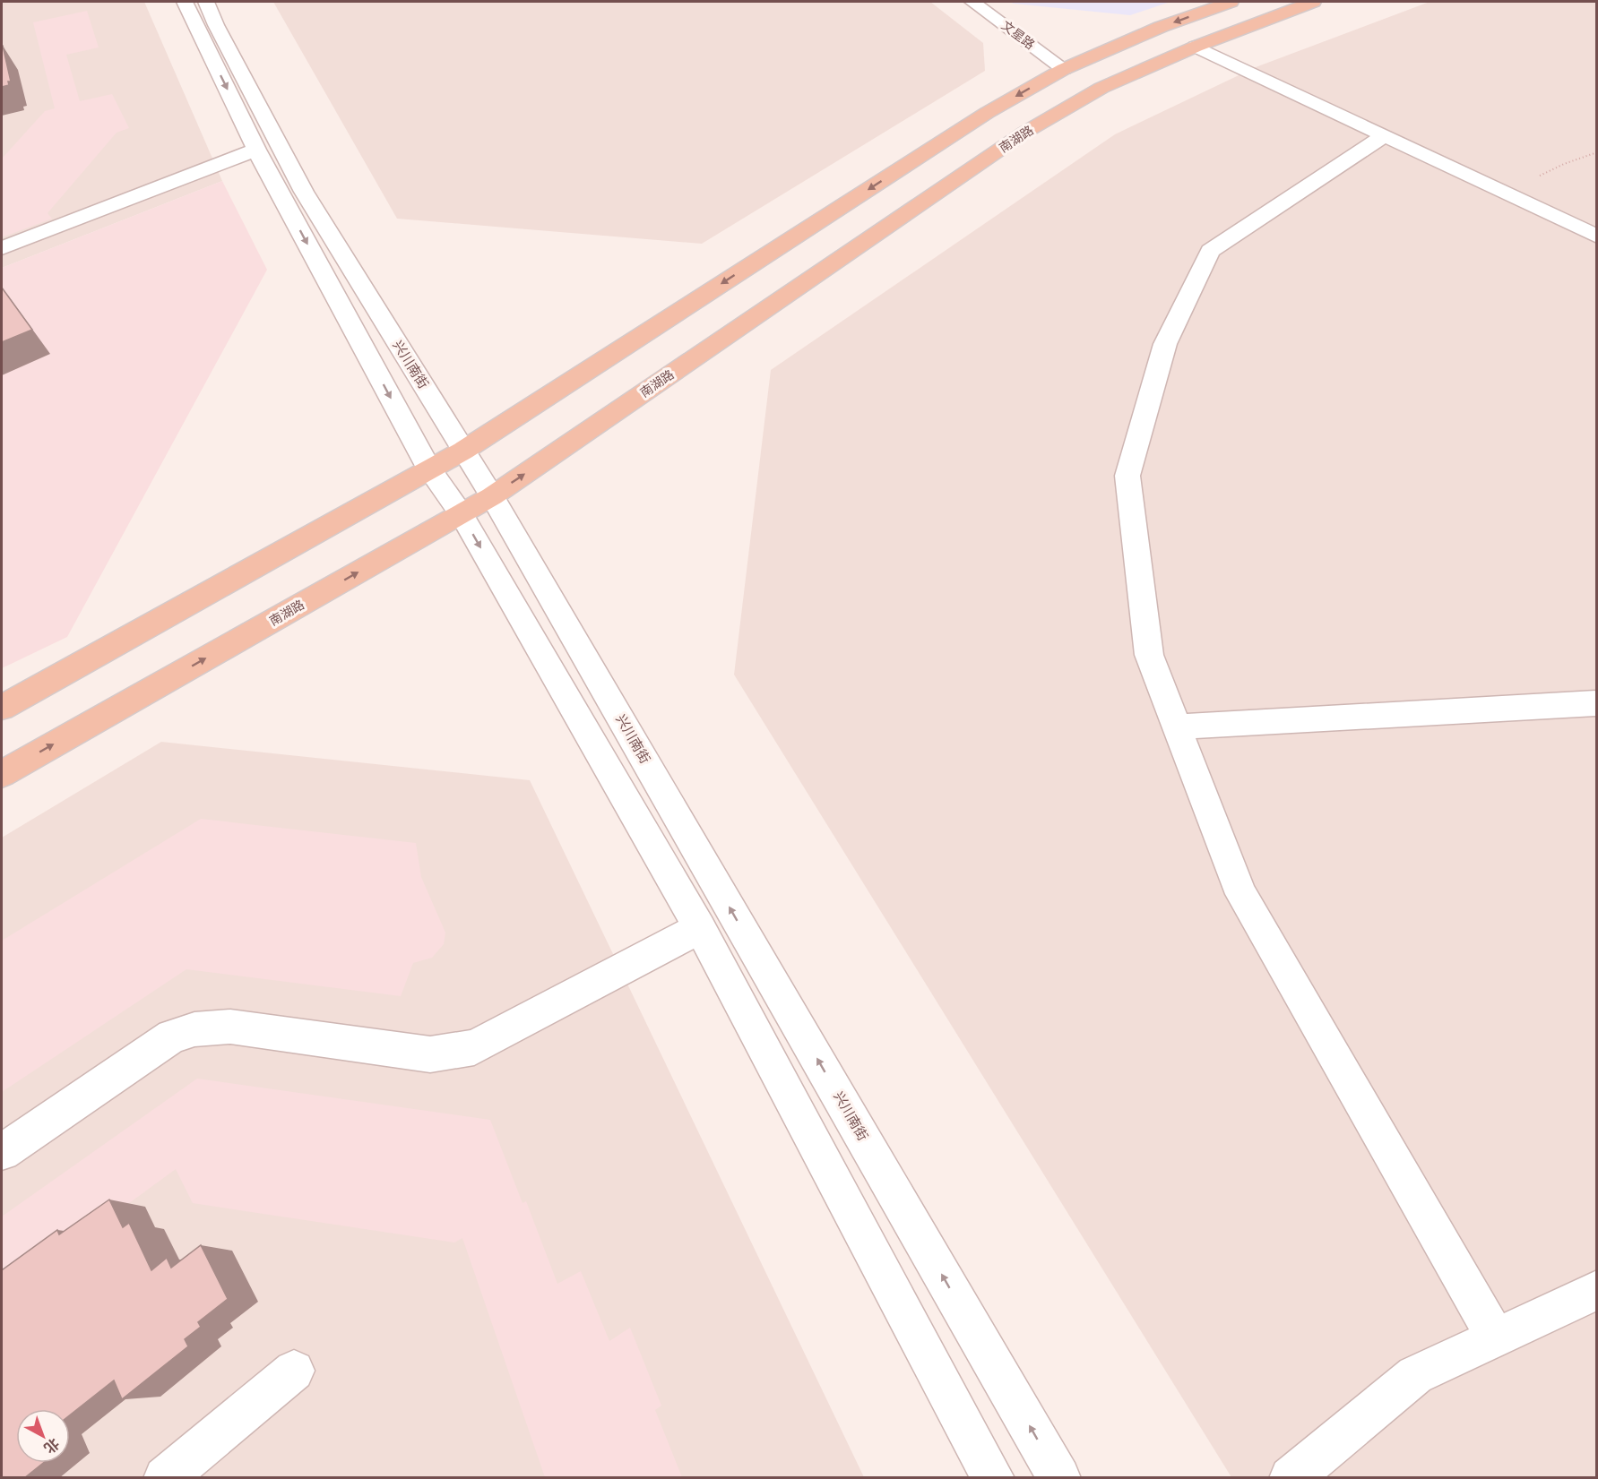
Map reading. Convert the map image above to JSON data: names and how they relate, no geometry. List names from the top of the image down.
{
  "streets": {
    "main road": ["南湖路"],
    "street": ["文星路", "兴川南街"]
  },
  "crossings": [
    ["南湖路", "兴川南街"]
  ],
  "north": "bottom right"
}
